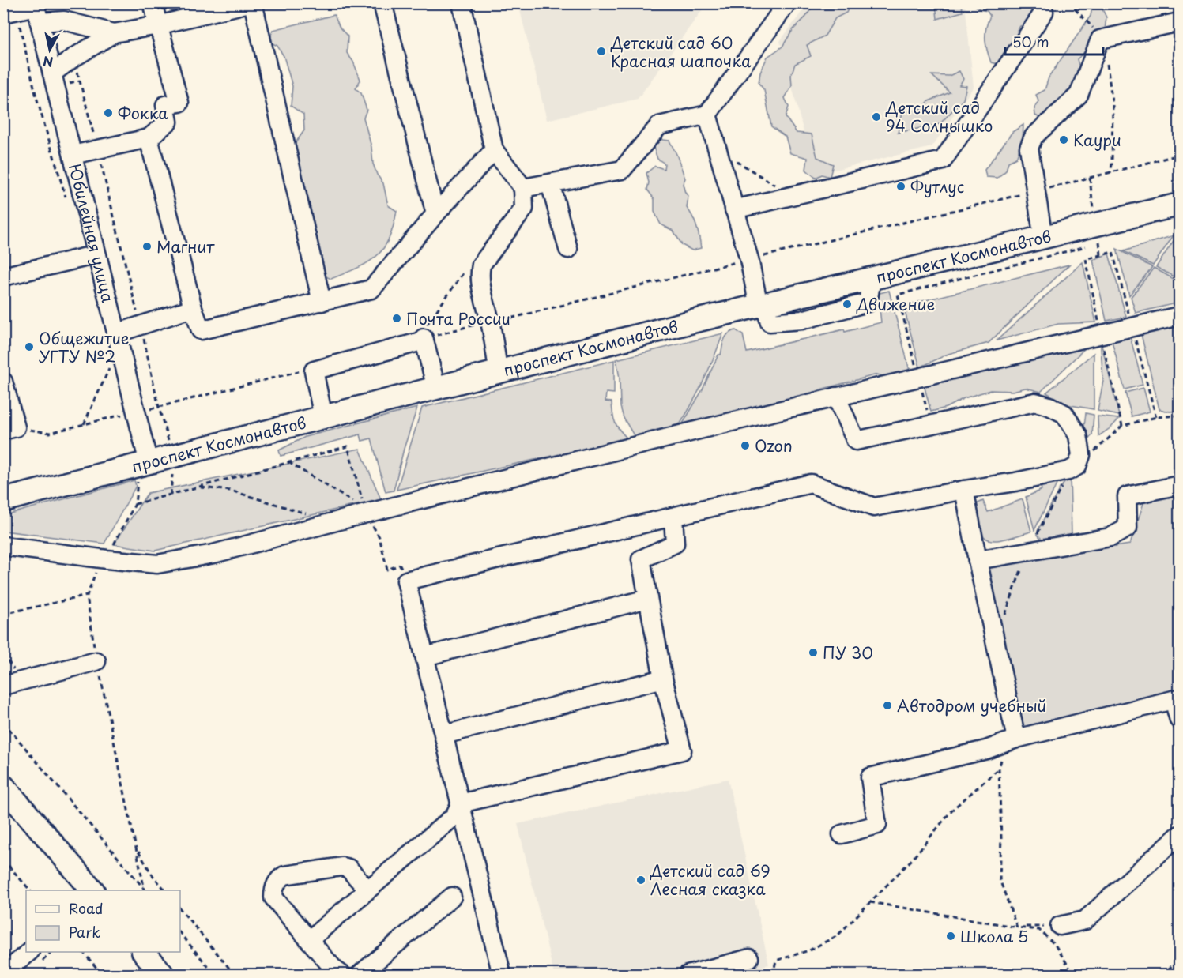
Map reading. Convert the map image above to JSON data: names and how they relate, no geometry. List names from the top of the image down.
{
  "streets": {
    "main road": ["проспект Космонавтов"],
    "street": ["Юбилейная улица"]
  },
  "crossings": [
    ["Юбилейная улица", "проспект Космонавтов"]
  ],
  "places": [
    "Детский сад 60 Красная шапочка",
    "Фокка",
    "Детский сад 94 Солнышко",
    "Каури",
    "Футлус",
    "Магнит",
    "Движение",
    "Почта России",
    "Общежитие УГТУ №2",
    "Ozon",
    "ПУ 30",
    "Автодром учебный",
    "Детский сад 69 Лесная сказка",
    "Школа 5"
  ],
  "legend": ["Road", "Park"],
  "scale_bar": "50 m",
  "north": "bottom"
}
